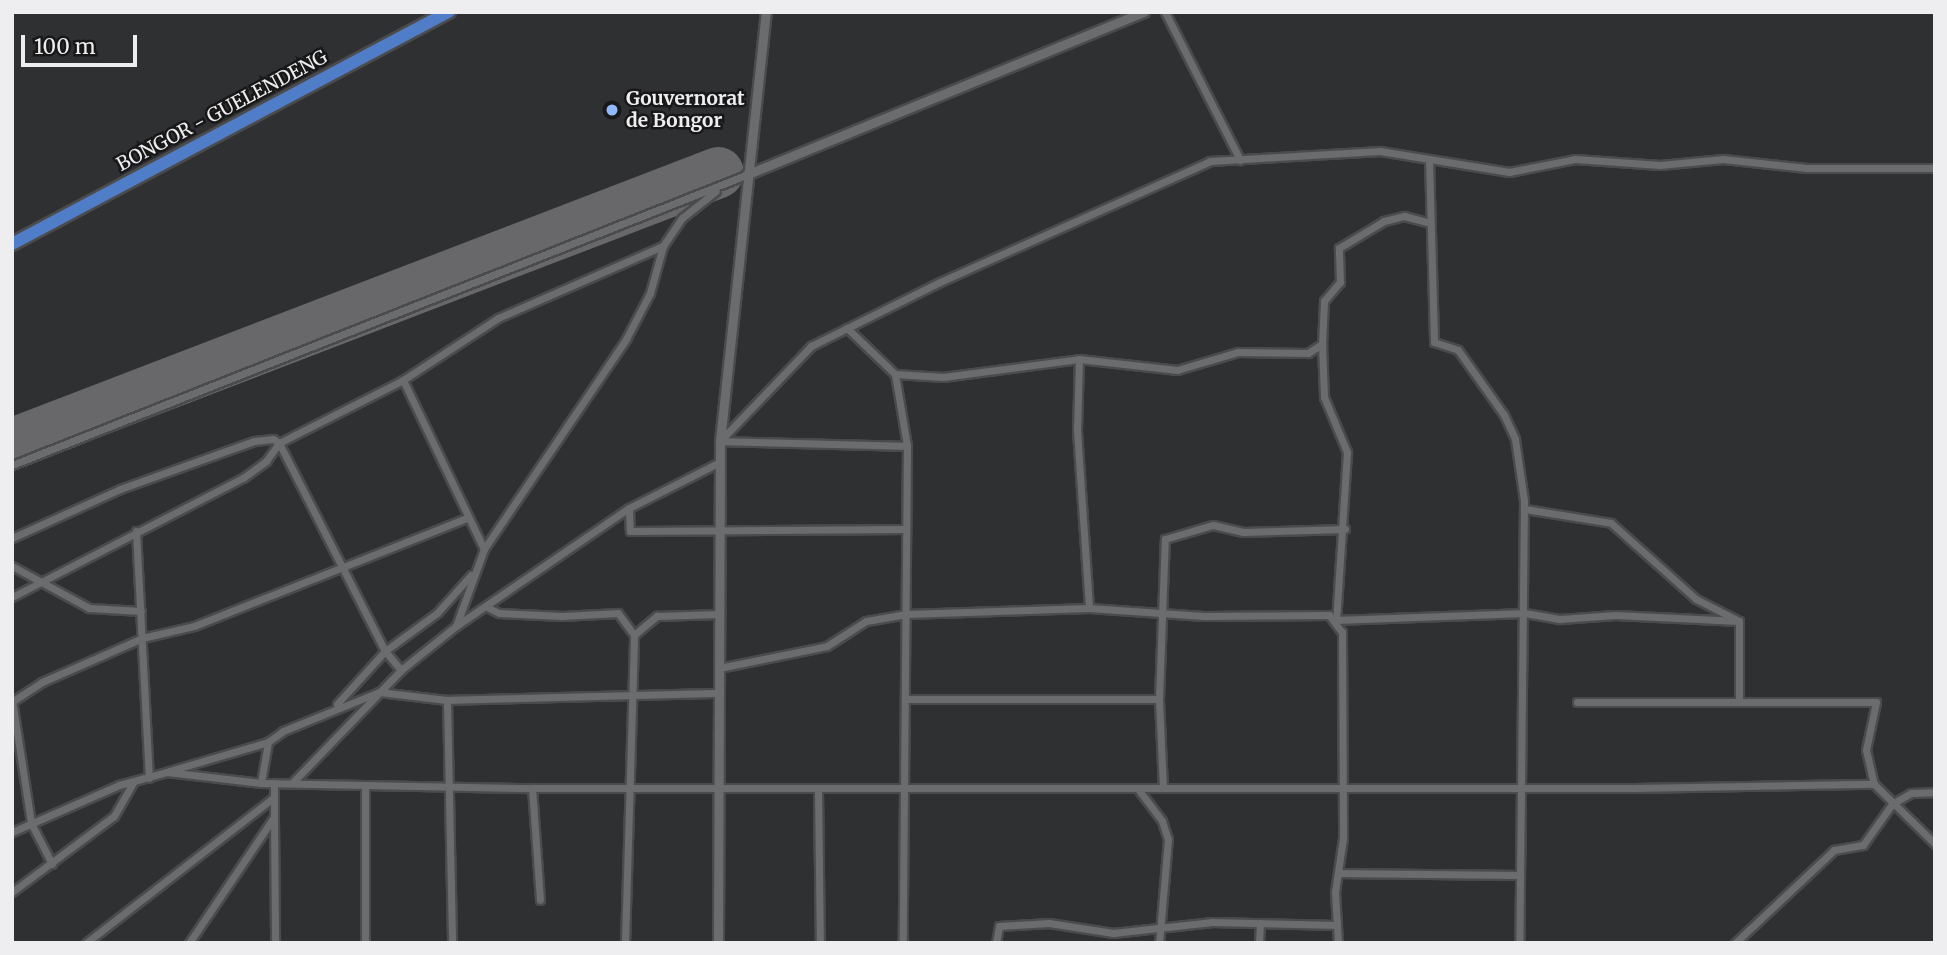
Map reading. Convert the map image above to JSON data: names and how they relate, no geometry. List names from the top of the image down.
{
  "streets": {
    "highway": ["BONGOR - GUELENDENG"]
  },
  "places": ["Gouvernorat de Bongor"],
  "scale_bar": "100 m"
}
